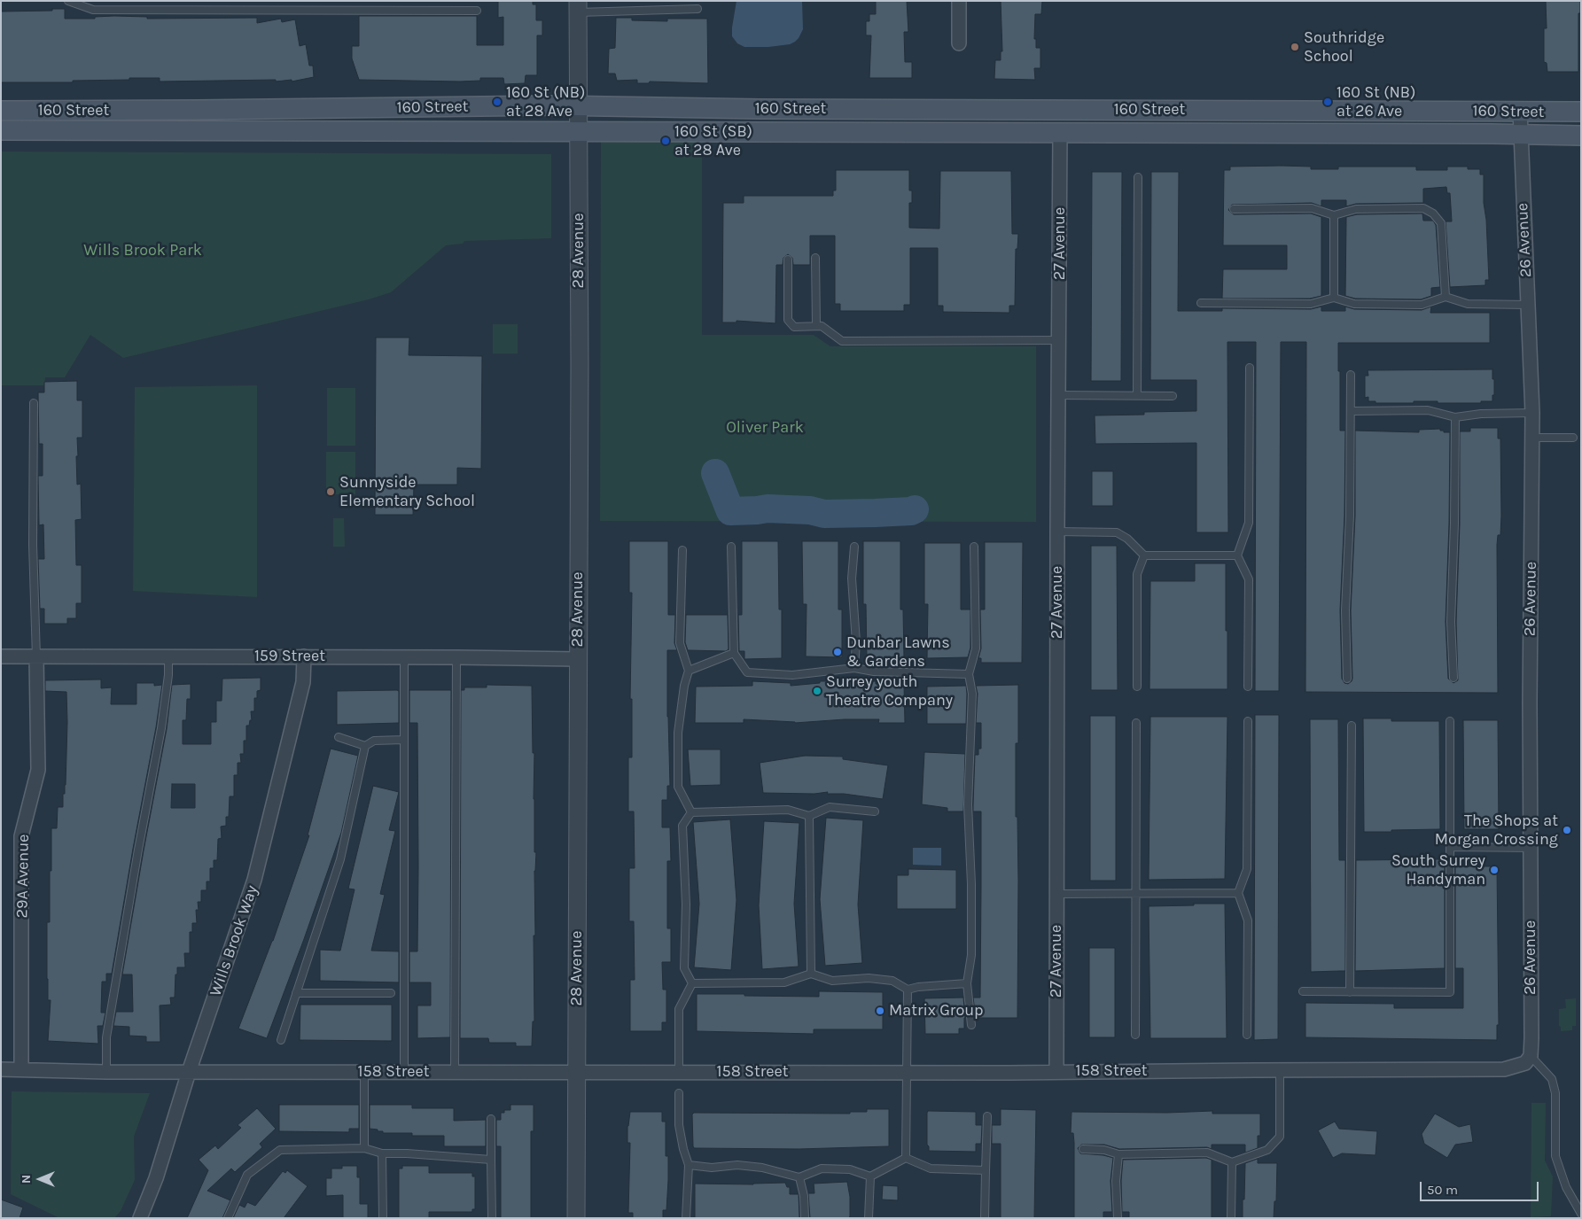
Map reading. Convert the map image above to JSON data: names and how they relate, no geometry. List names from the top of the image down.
{
  "streets": {
    "main road": ["160 Street"],
    "street": [
      "26 Avenue",
      "27 Avenue",
      "28 Avenue",
      "159 Street",
      "29A Avenue",
      "Wills Brook Way",
      "158 Street"
    ]
  },
  "crossings": [
    ["160 Street", "26 Avenue"],
    ["160 Street", "27 Avenue"],
    ["160 Street", "28 Avenue"],
    ["26 Avenue", "158 Street"],
    ["27 Avenue", "158 Street"],
    ["28 Avenue", "159 Street"],
    ["28 Avenue", "158 Street"],
    ["159 Street", "29A Avenue"],
    ["159 Street", "Wills Brook Way"],
    ["29A Avenue", "158 Street"],
    ["Wills Brook Way", "158 Street"]
  ],
  "parks": ["Wills Brook Park", "Oliver Park"],
  "places": [
    "Southridge School",
    "160 St (NB) at 28 Ave",
    "160 St (NB) at 26 Ave",
    "160 St (SB) at 28 Ave",
    "Sunnyside Elementary School",
    "Dunbar Lawns & Gardens",
    "Surrey youth Theatre Company",
    "The Shops at Morgan Crossing",
    "South Surrey Handyman",
    "Matrix Group"
  ],
  "scale_bar": "50 m",
  "north": "left"
}
